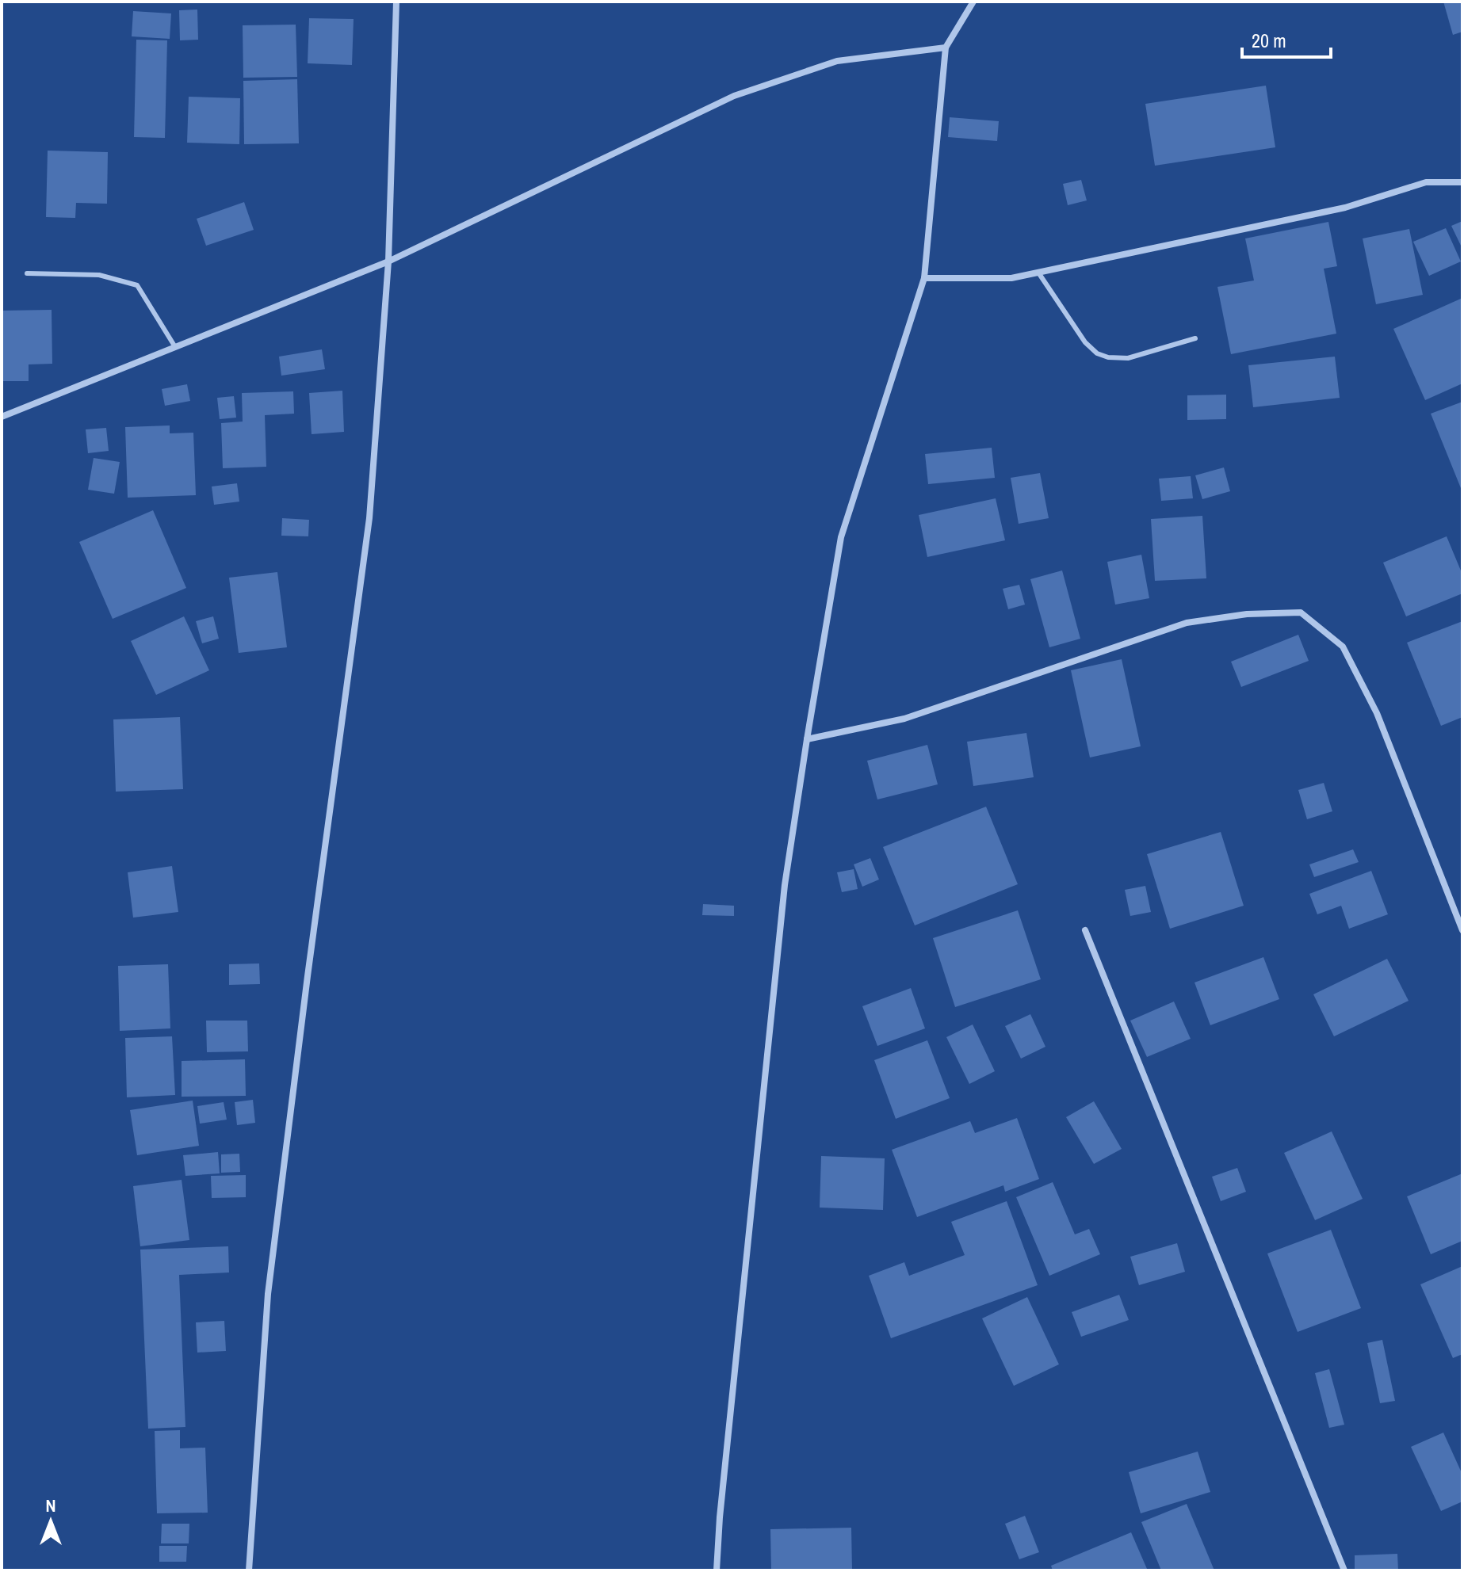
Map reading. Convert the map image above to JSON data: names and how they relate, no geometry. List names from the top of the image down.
{
  "scale_bar": "20 m",
  "north": "top"
}
